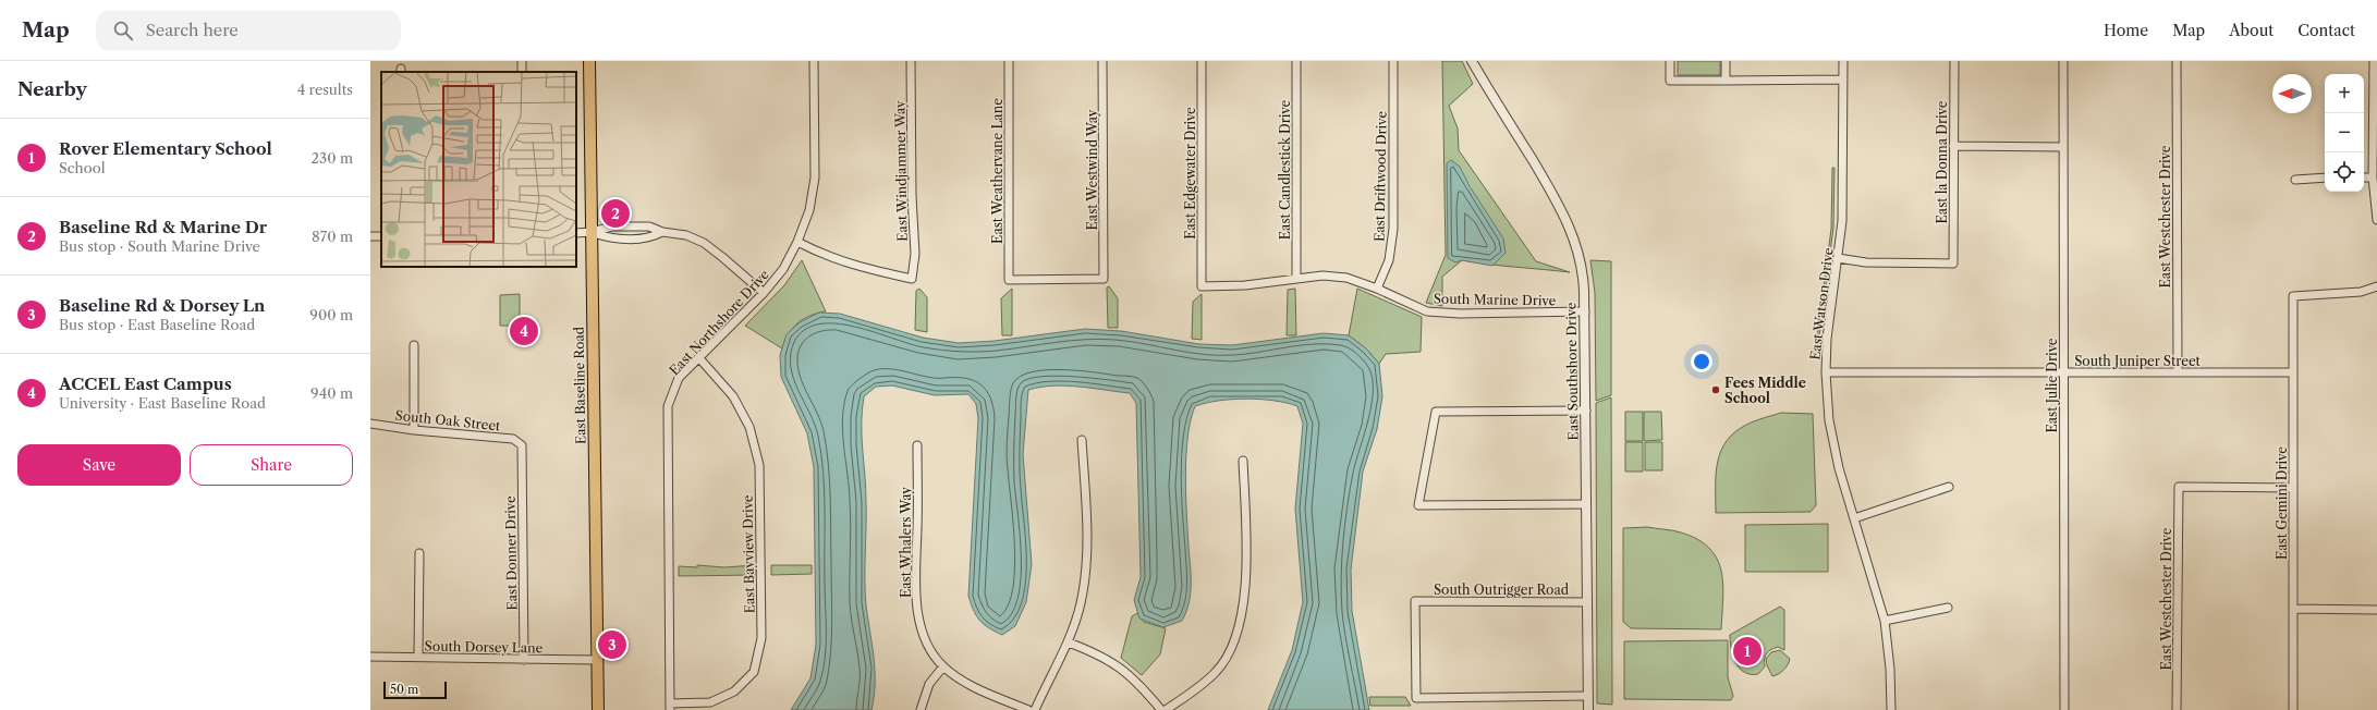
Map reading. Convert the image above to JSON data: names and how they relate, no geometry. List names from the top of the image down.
{
  "streets": {
    "main road": ["East Baseline Road"],
    "street": [
      "East la Donna Drive",
      "East Westwind Way",
      "East Candlestick Drive",
      "East Windjammer Way",
      "East Weathervane Lane",
      "East Edgewater Drive",
      "East Driftwood Drive",
      "East Westchester Drive",
      "South Marine Drive",
      "East Watson Drive",
      "East Northshore Drive",
      "South Juniper Street",
      "East Southshore Drive",
      "East Julie Drive",
      "South Oak Street",
      "East Gemini Drive",
      "East Whalers Way",
      "East Donner Drive",
      "East Bayview Drive",
      "South Outrigger Road",
      "South Dorsey Lane"
    ]
  },
  "crossings": [
    ["East la Donna Drive", "East Watson Drive"],
    ["East Westwind Way", "East Weathervane Lane"],
    ["East Candlestick Drive", "South Marine Drive"],
    ["East Windjammer Way", "East Northshore Drive"],
    ["East Edgewater Drive", "South Marine Drive"],
    ["East Driftwood Drive", "South Marine Drive"],
    ["East Westchester Drive", "South Juniper Street"],
    ["East Westchester Drive", "East Gemini Drive"],
    ["South Marine Drive", "East Southshore Drive"],
    ["East Watson Drive", "South Juniper Street"],
    ["East Northshore Drive", "East Bayview Drive"],
    ["South Juniper Street", "East Julie Drive"],
    ["South Juniper Street", "East Gemini Drive"],
    ["East Southshore Drive", "South Outrigger Road"],
    ["East Baseline Road", "South Dorsey Lane"],
    ["South Oak Street", "East Donner Drive"],
    ["East Donner Drive", "South Dorsey Lane"]
  ],
  "places": ["Fees Middle School"],
  "scale_bar": "50 m",
  "north": "left",
  "page": {
    "header": "Map",
    "search": "Search here",
    "nav": [
      "Home",
      "Map",
      "About",
      "Contact"
    ],
    "heading": ["Nearby", "4 results"],
    "map_buttons": ["+", "−"],
    "list": [
      {
        "mark": "1",
        "name": "Rover Elementary School",
        "note": "School",
        "value": "230 m"
      },
      {
        "mark": "2",
        "name": "Baseline Rd & Marine Dr",
        "note": "Bus stop · South Marine Drive",
        "value": "870 m"
      },
      {
        "mark": "3",
        "name": "Baseline Rd & Dorsey Ln",
        "note": "Bus stop · East Baseline Road",
        "value": "900 m"
      },
      {
        "mark": "4",
        "name": "ACCEL East Campus",
        "note": "University · East Baseline Road",
        "value": "940 m"
      }
    ],
    "pins": [
      "2",
      "4",
      "3",
      "1"
    ],
    "buttons": ["Save", "Share"],
    "scale": "50 m"
  }
}
